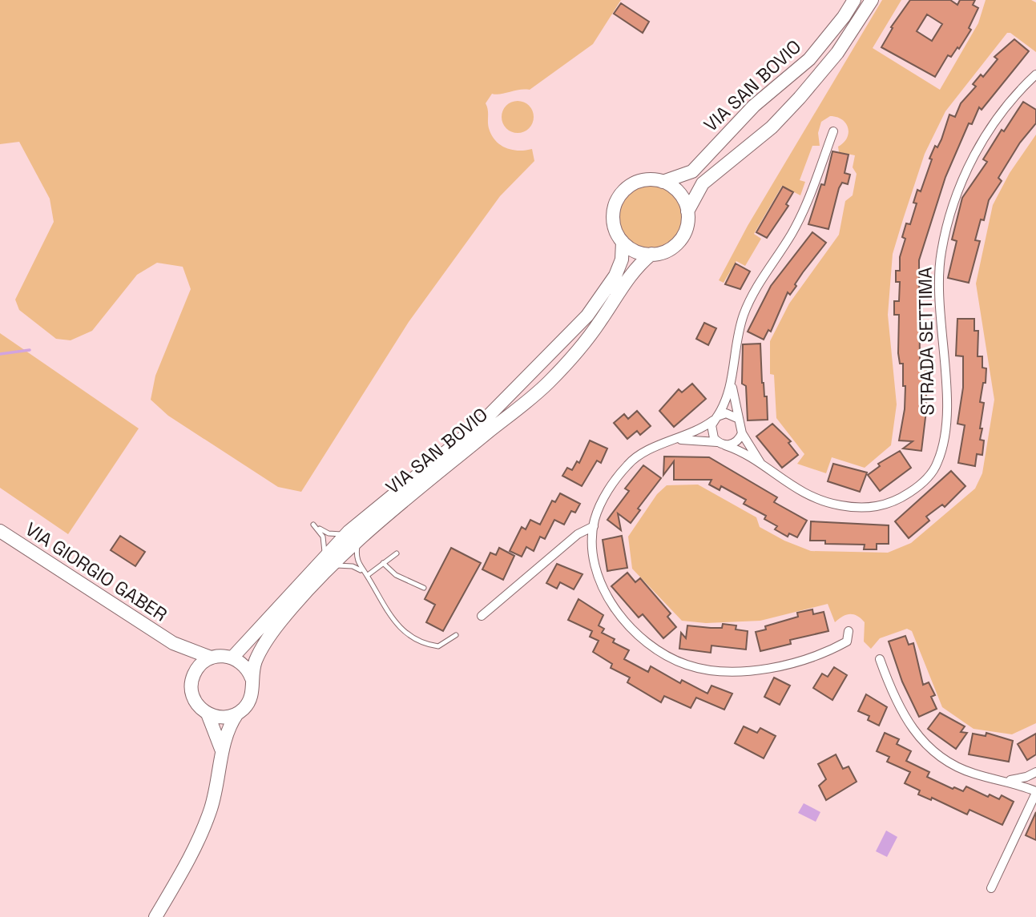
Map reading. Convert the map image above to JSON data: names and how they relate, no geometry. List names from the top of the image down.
{
  "streets": {
    "main road": ["VIA SAN BOVIO", "VIA GIORGIO GABER"],
    "street": ["STRADA SETTIMA"]
  },
  "crossings": [
    ["VIA SAN BOVIO", "VIA GIORGIO GABER"]
  ]
}
